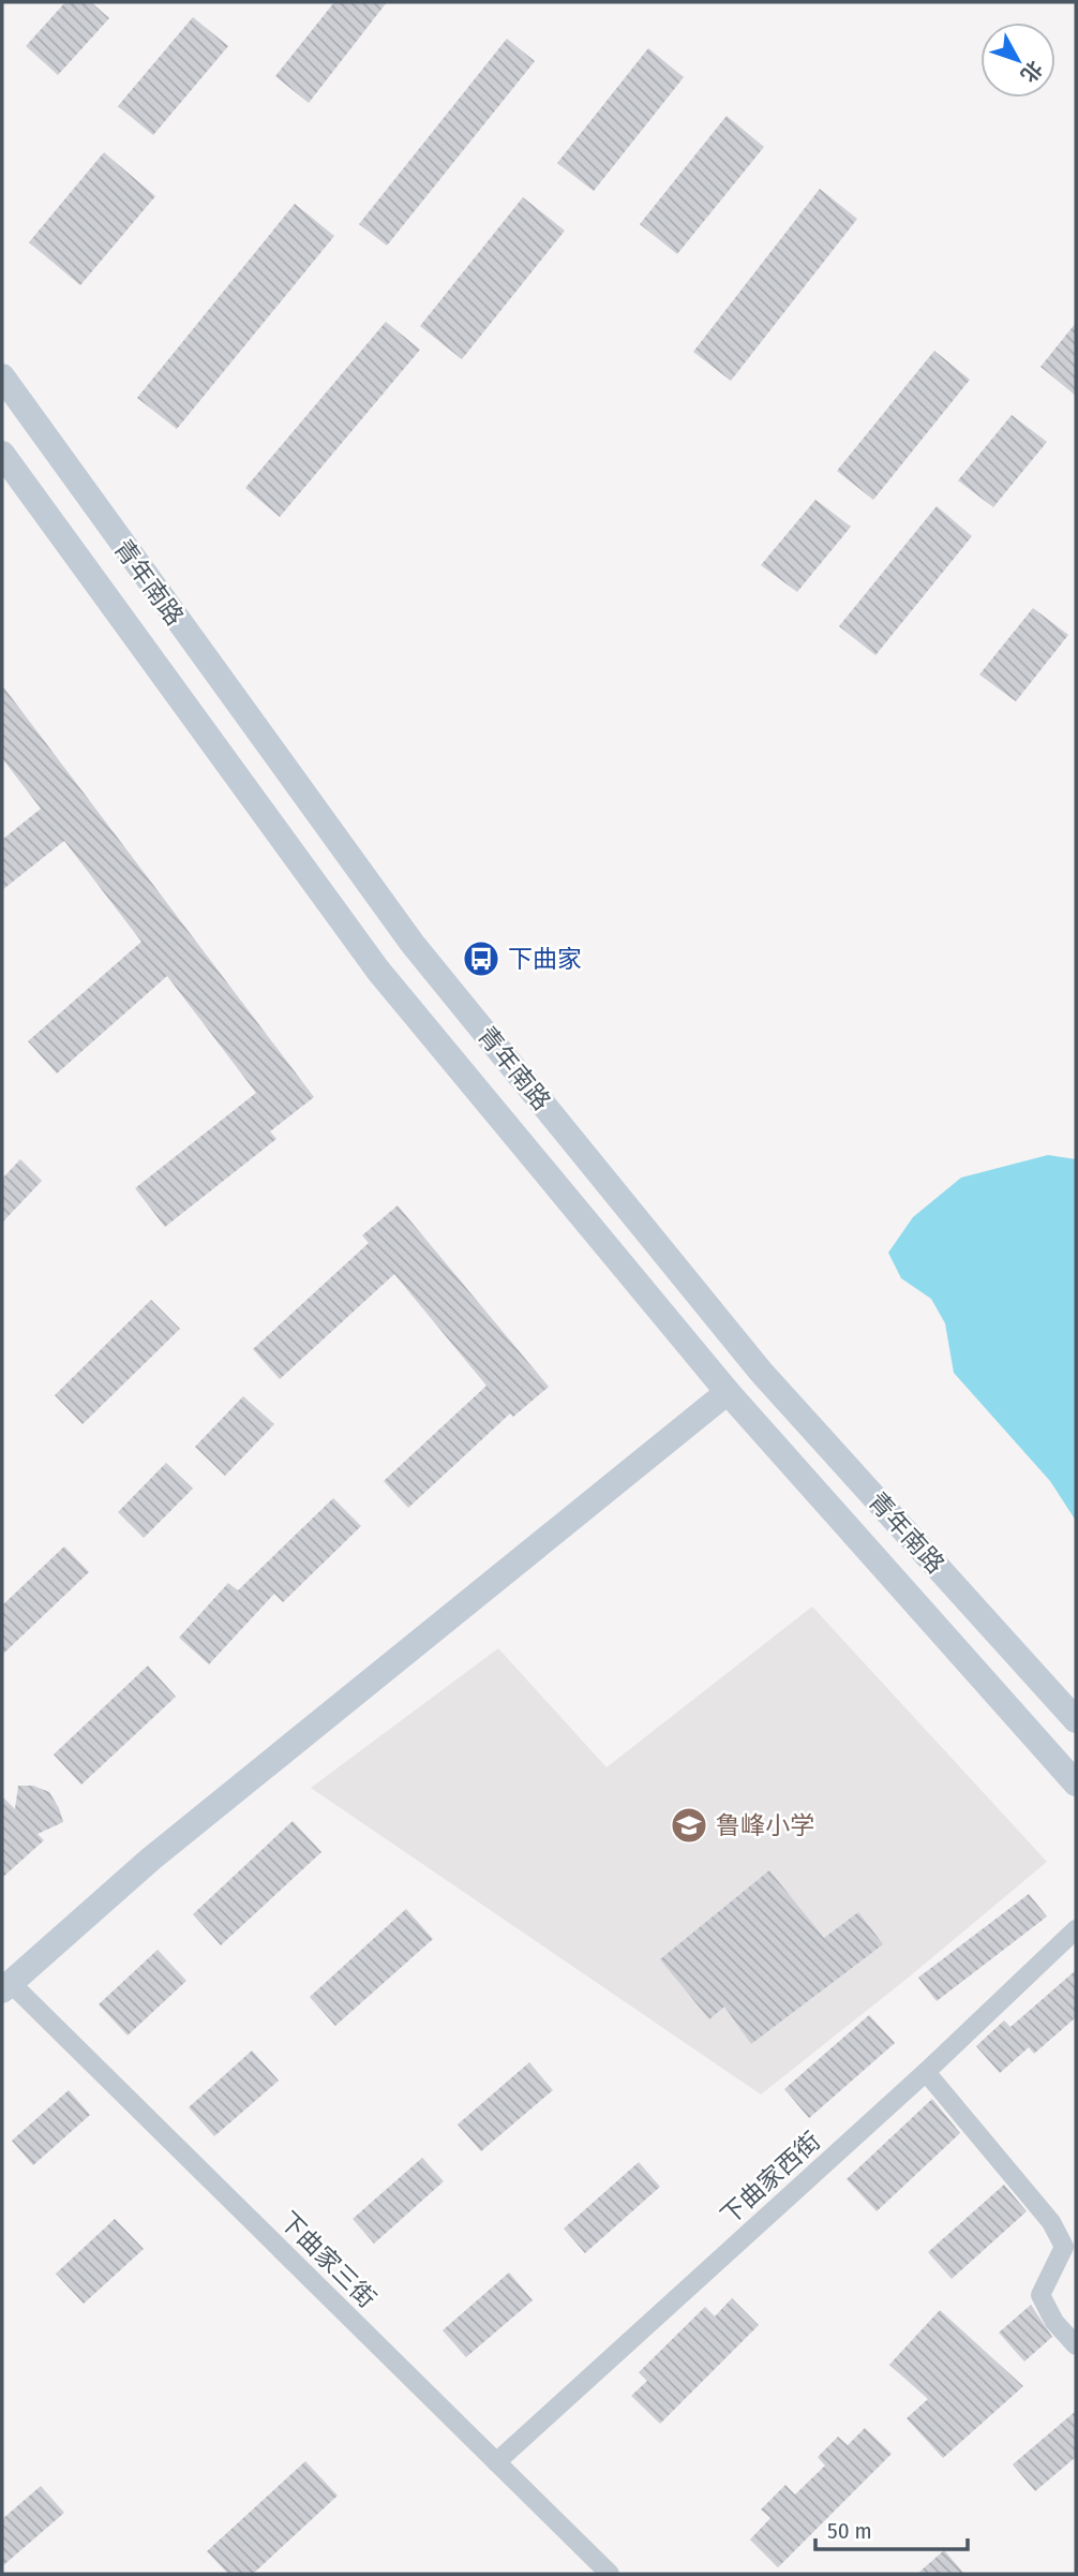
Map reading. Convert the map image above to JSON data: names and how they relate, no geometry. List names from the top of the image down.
{
  "streets": {
    "main road": ["青年南路"],
    "street": ["下曲家西街", "下曲家三街"]
  },
  "crossings": [
    ["下曲家西街", "下曲家三街"]
  ],
  "places": {
    "bus stop": ["下曲家"],
    "school or university": ["鲁峰小学"]
  },
  "scale_bar": "50 m",
  "north": "bottom right"
}
